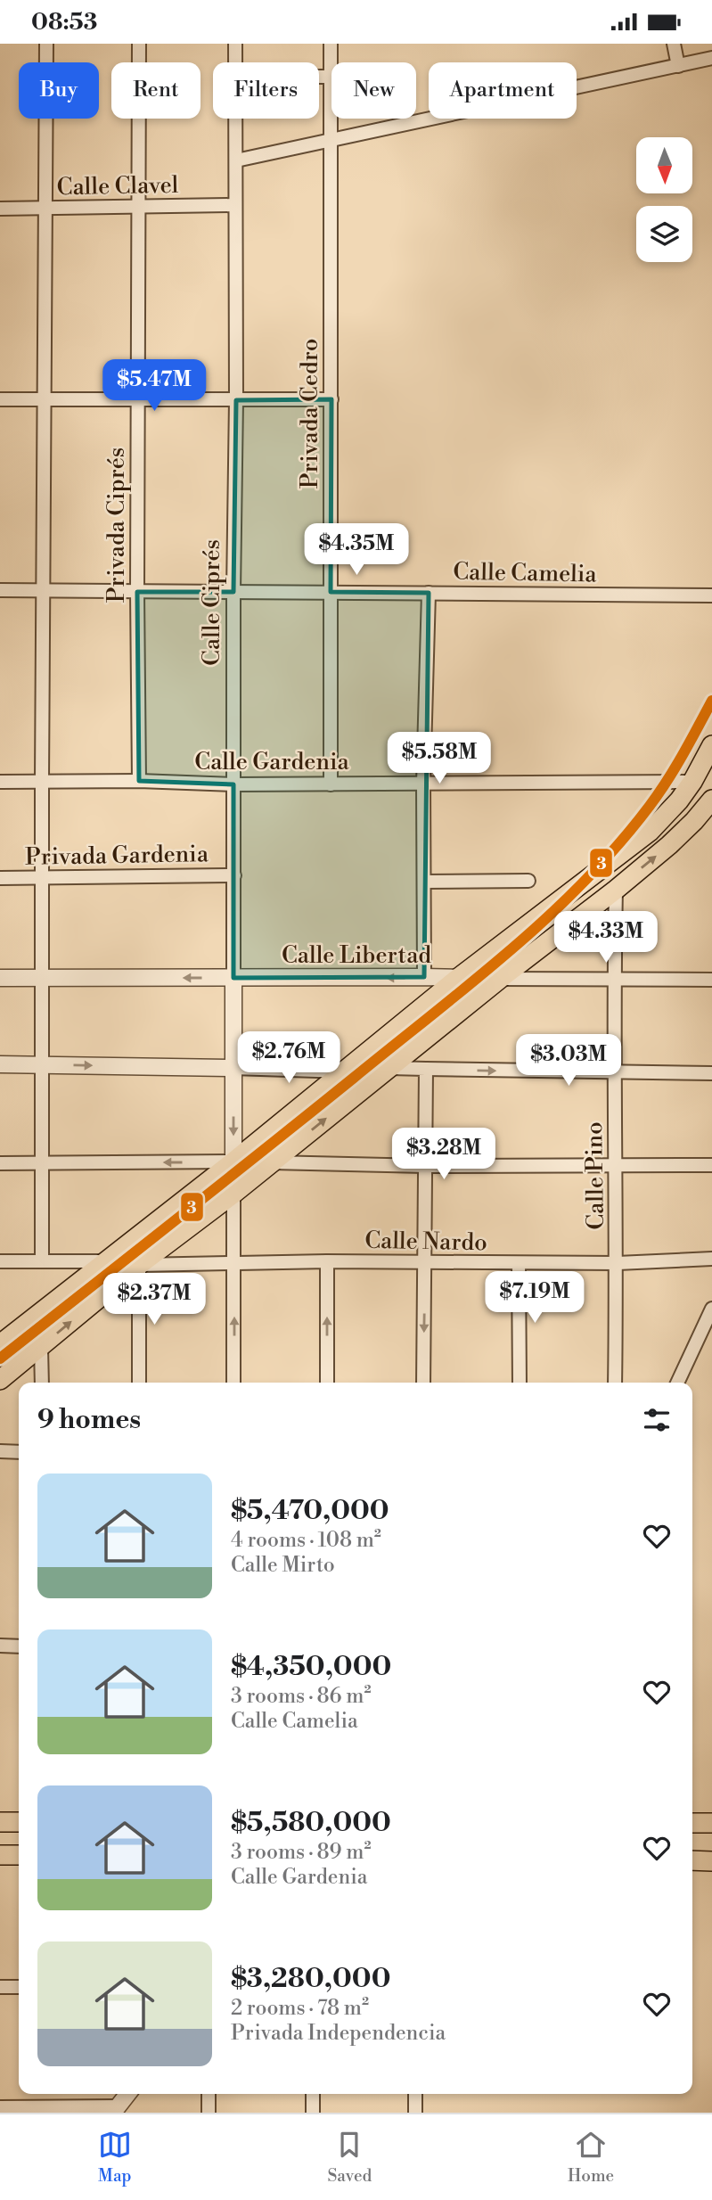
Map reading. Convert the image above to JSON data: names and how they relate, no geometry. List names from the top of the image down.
{
  "streets": {
    "street": [
      "Calle Clavel",
      "Privada Cedro",
      "Privada Ciprés",
      "Calle Camelia",
      "Calle Ciprés",
      "Calle Gardenia",
      "Privada Gardenia",
      "Calle Libertad",
      "Calle Pino",
      "Calle Nardo"
    ]
  },
  "crossings": [
    ["Calle Clavel", "Privada Ciprés"],
    ["Calle Clavel", "Calle Ciprés"],
    ["Privada Cedro", "Calle Camelia"],
    ["Privada Cedro", "Calle Gardenia"],
    ["Privada Ciprés", "Calle Camelia"],
    ["Privada Ciprés", "Calle Gardenia"],
    ["Calle Camelia", "Calle Ciprés"],
    ["Calle Ciprés", "Calle Gardenia"],
    ["Calle Ciprés", "Privada Gardenia"],
    ["Calle Ciprés", "Calle Libertad"],
    ["Calle Libertad", "Calle Pino"],
    ["Calle Pino", "Calle Nardo"]
  ],
  "lines": ["metro line 3"],
  "north": "bottom",
  "page": {
    "status": "08:53",
    "chip": [
      "Buy",
      "Rent",
      "Filters",
      "New",
      "Apartment"
    ],
    "price": [
      "$5.47M",
      "$4.35M",
      "$5.58M",
      "$4.33M",
      "$2.76M",
      "$3.03M",
      "$3.28M",
      "$7.19M",
      "$2.37M"
    ],
    "heading": "9 homes",
    "list": [
      {
        "name": "$5,470,000",
        "note": "4 rooms · 108 m² · Calle Mirto"
      },
      {
        "name": "$4,350,000",
        "note": "3 rooms · 86 m² · Calle Camelia"
      },
      {
        "name": "$5,580,000",
        "note": "3 rooms · 89 m² · Calle Gardenia"
      },
      {
        "name": "$3,280,000",
        "note": "2 rooms · 78 m² · Privada Independencia"
      }
    ],
    "tabs": ["Map", "Saved", "Home"]
  }
}
